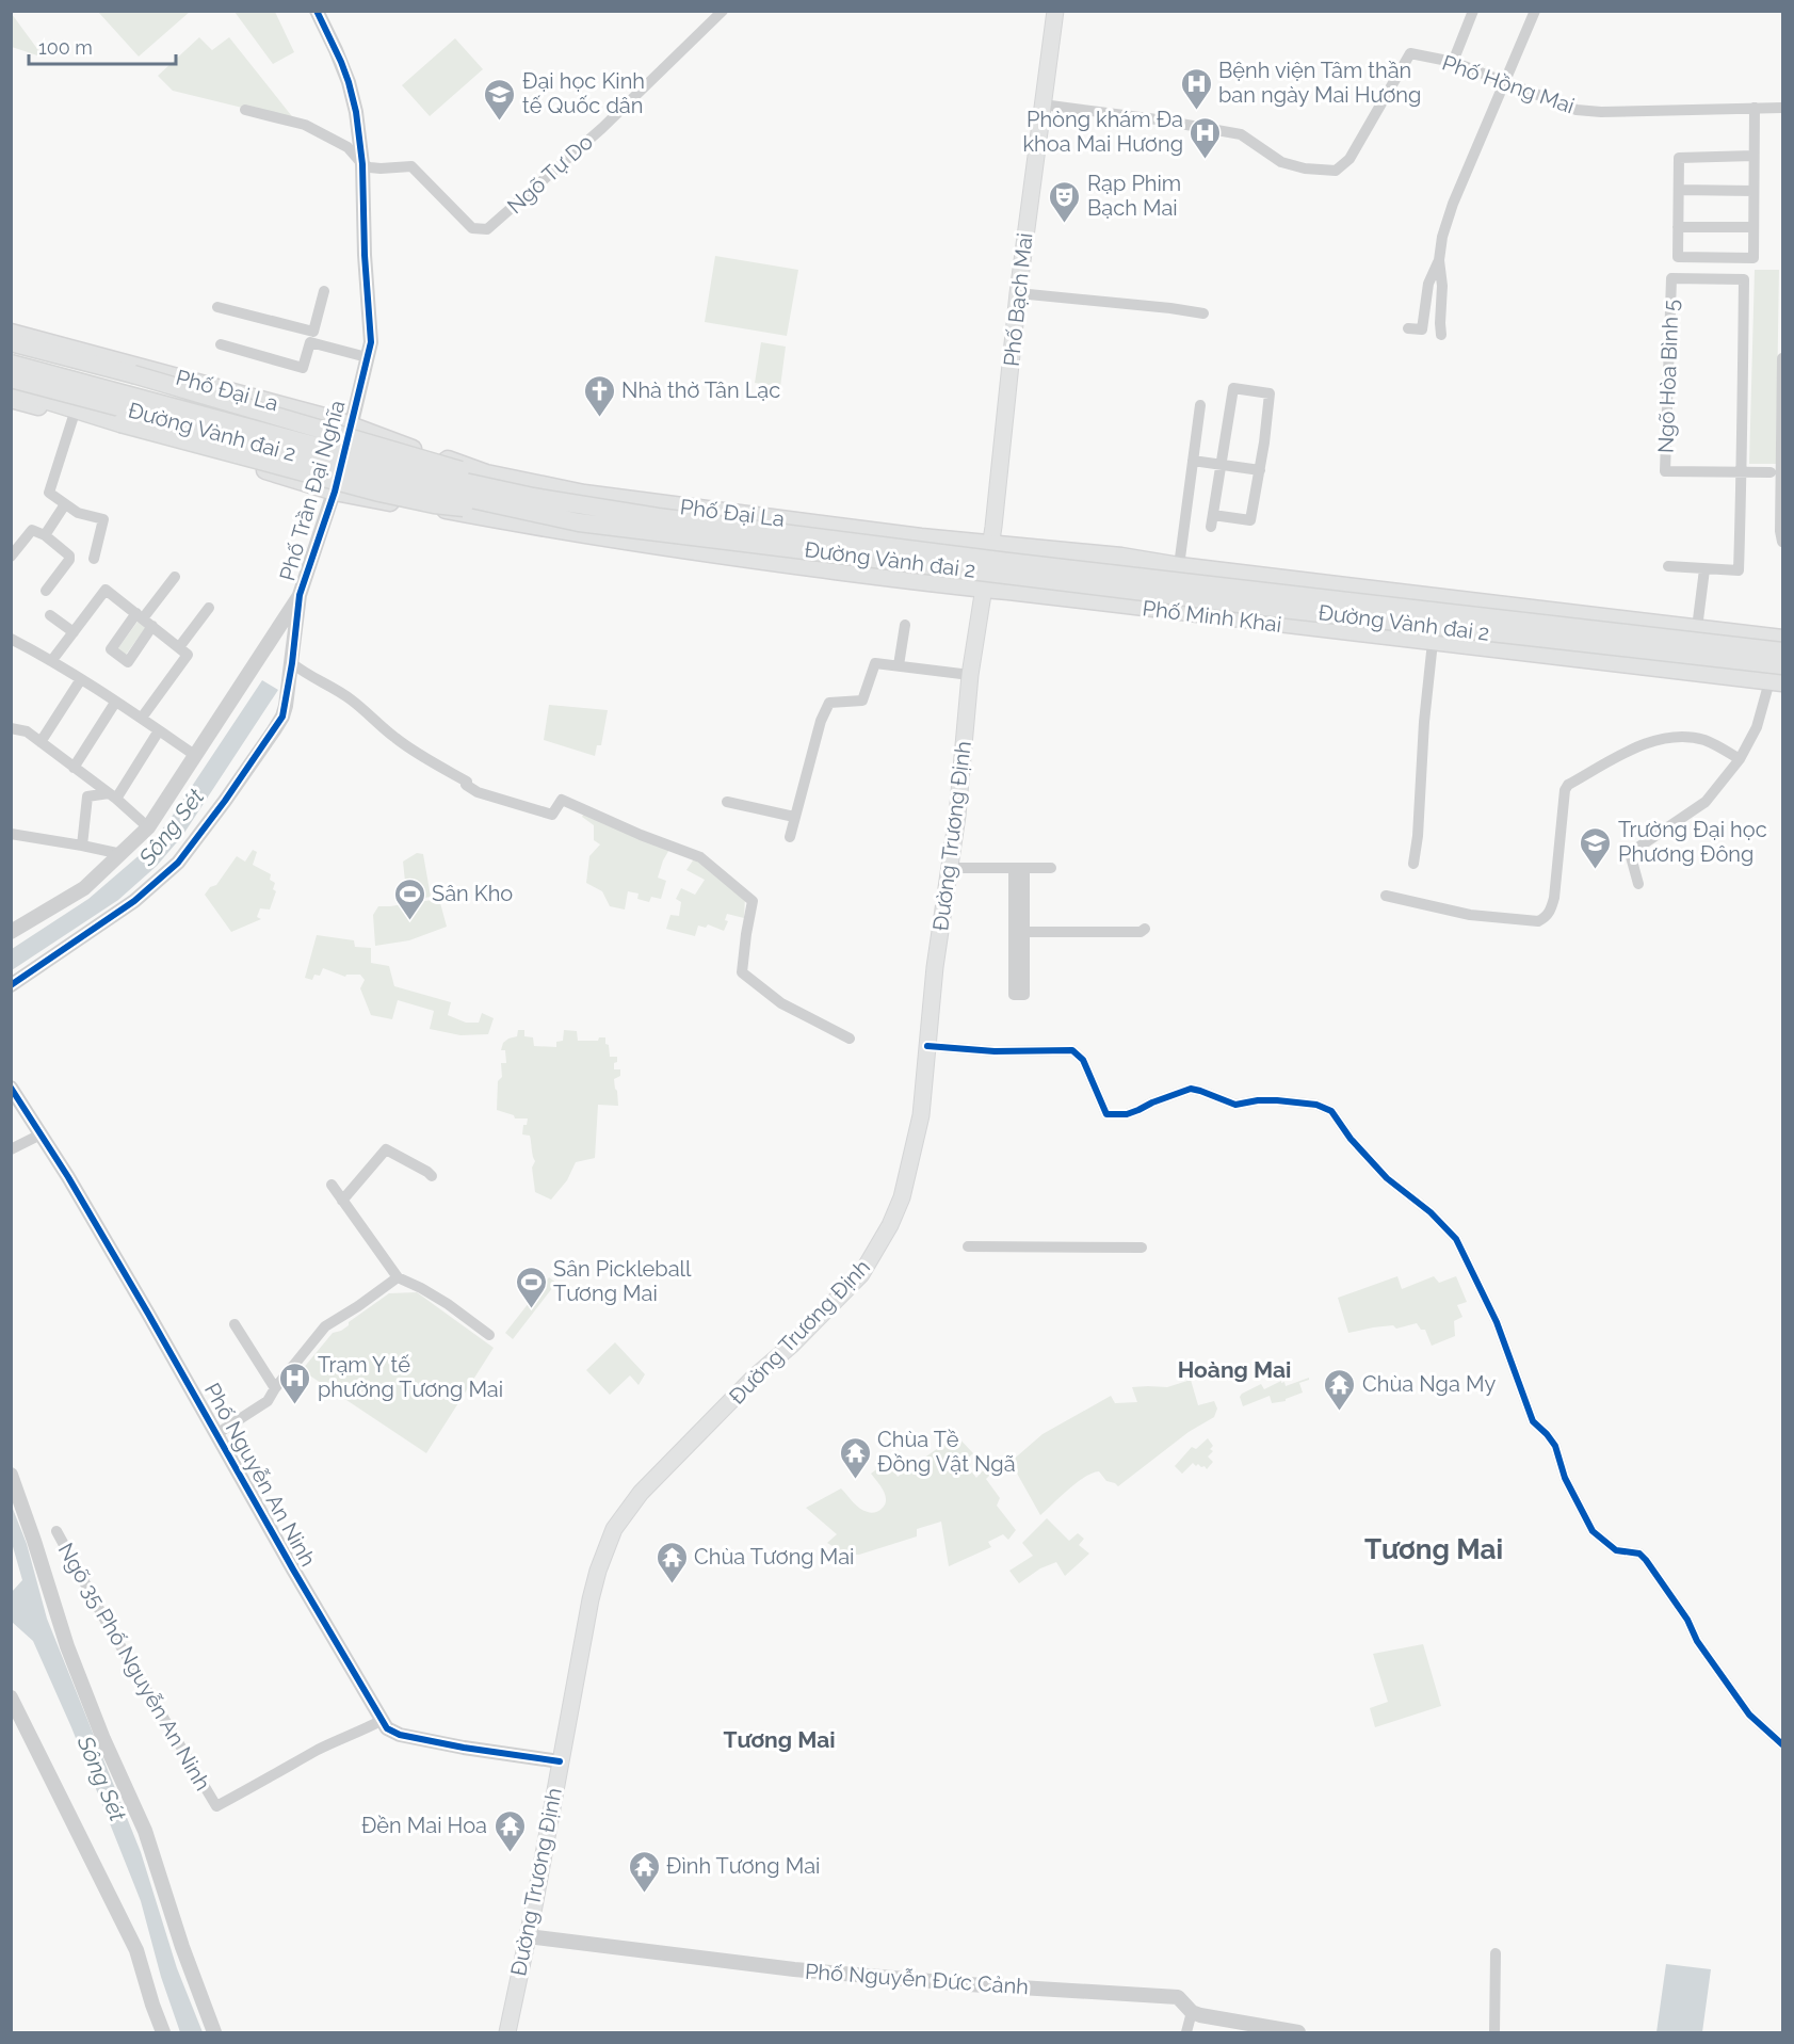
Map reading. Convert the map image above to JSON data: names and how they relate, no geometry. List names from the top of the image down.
{
  "streets": {
    "main road": [
      "Phố Bạch Mai",
      "Phố Đại La",
      "Đường Vành đai 2",
      "Phố Minh Khai",
      "Đường Trương Định"
    ],
    "street": [
      "Phố Hồng Mai",
      "Ngõ Tự Do",
      "Ngõ Hòa Bình 5",
      "Phố Trần Đại Nghĩa",
      "Phố Nguyễn An Ninh",
      "Ngõ 35 Phố Nguyễn An Ninh",
      "Phố Nguyễn Đức Cảnh"
    ]
  },
  "crossings": [
    ["Phố Hồng Mai", "Phố Bạch Mai"],
    ["Ngõ Tự Do", "Phố Trần Đại Nghĩa"],
    ["Phố Bạch Mai", "Phố Đại La"],
    ["Phố Bạch Mai", "Phố Minh Khai"],
    ["Phố Bạch Mai", "Đường Trương Định"],
    ["Phố Đại La", "Đường Vành đai 2"],
    ["Phố Đại La", "Phố Trần Đại Nghĩa"],
    ["Phố Đại La", "Phố Minh Khai"],
    ["Phố Đại La", "Đường Trương Định"],
    ["Phố Minh Khai", "Đường Trương Định"],
    ["Đường Trương Định", "Phố Nguyễn Đức Cảnh"],
    ["Phố Nguyễn An Ninh", "Ngõ 35 Phố Nguyễn An Ninh"]
  ],
  "districts": ["Hoàng Mai", "Tương Mai", "Tương Mai"],
  "water": ["Sông Sét"],
  "places": {
    "hospital": ["Bệnh viện Tâm thần ban ngày Mai Hương", "Phòng khám Đa khoa Mai Hương", "Trạm Y tế phường Tương Mai"],
    "school or university": ["Đại học Kinh tế Quốc dân", "Trường Đại học Phương Đông"],
    "theatre": ["Rạp Phim Bạch Mai"],
    "church": ["Nhà thờ Tân Lạc"],
    "sports": ["Sân Kho", "Sân Pickleball Tương Mai"],
    "temple": [
      "Chùa Nga My",
      "Chùa Tề Đồng Vật Ngã",
      "Chùa Tương Mai",
      "Đền Mai Hoa",
      "Đình Tương Mai"
    ]
  },
  "scale_bar": "100 m"
}
